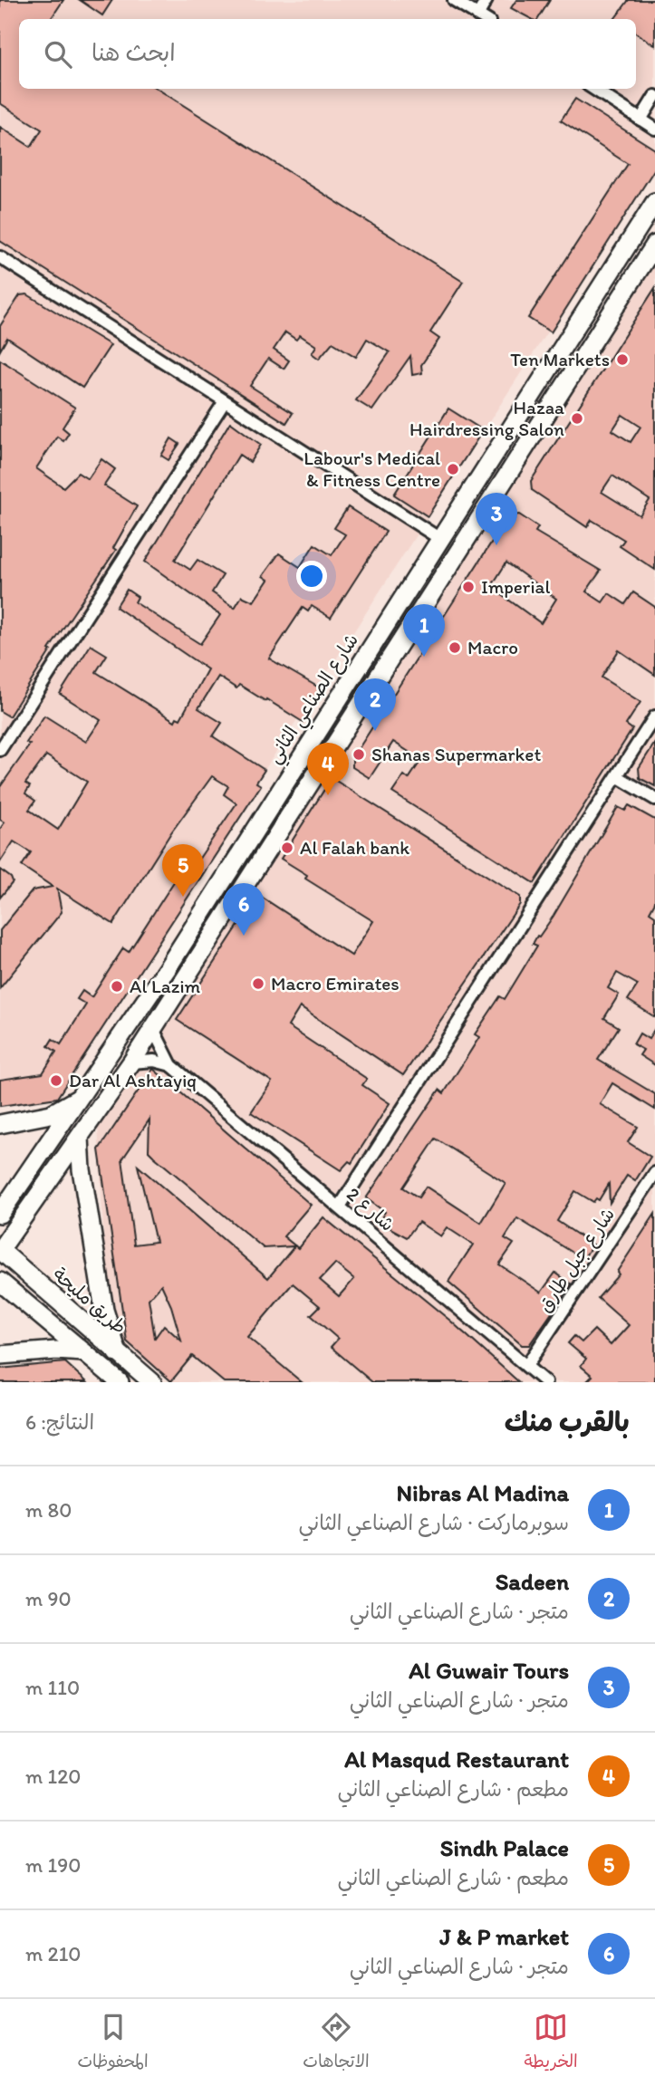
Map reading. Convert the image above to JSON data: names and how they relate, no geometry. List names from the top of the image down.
{
  "streets": {
    "main road": ["شارع الصناعي الثاني", "طريق مليحة"],
    "street": ["شارع 2", "شارع جبل طارق"]
  },
  "crossings": [
    ["شارع 2", "شارع جبل طارق"]
  ],
  "places": [
    "Ten Markets",
    "Hazaa Hairdressing Salon",
    "Labour's Medical & Fitness Centre",
    "Imperial",
    "Macro",
    "Shanas Supermarket",
    "Al Falah bank",
    "Macro Emirates",
    "Al Lazim",
    "Dar Al Ashtayiq"
  ],
  "page": {
    "search": "ابحث هنا",
    "pins": [
      "3",
      "1",
      "2",
      "4",
      "5",
      "6"
    ],
    "heading": ["بالقرب منك", "النتائج: 6"],
    "list": [
      {
        "mark": "1",
        "name": "Nibras Al Madina",
        "note": "سوبرماركت · شارع الصناعي الثاني",
        "value": "80 m"
      },
      {
        "mark": "2",
        "name": "Sadeen",
        "note": "متجر · شارع الصناعي الثاني",
        "value": "90 m"
      },
      {
        "mark": "3",
        "name": "Al Guwair Tours",
        "note": "متجر · شارع الصناعي الثاني",
        "value": "110 m"
      },
      {
        "mark": "4",
        "name": "Al Masqud Restaurant",
        "note": "مطعم · شارع الصناعي الثاني",
        "value": "120 m"
      },
      {
        "mark": "5",
        "name": "Sindh Palace",
        "note": "مطعم · شارع الصناعي الثاني",
        "value": "190 m"
      },
      {
        "mark": "6",
        "name": "J & P market",
        "note": "متجر · شارع الصناعي الثاني",
        "value": "210 m"
      }
    ],
    "nav": ["الخريطة", "الاتجاهات", "المحفوظات"]
  }
}
